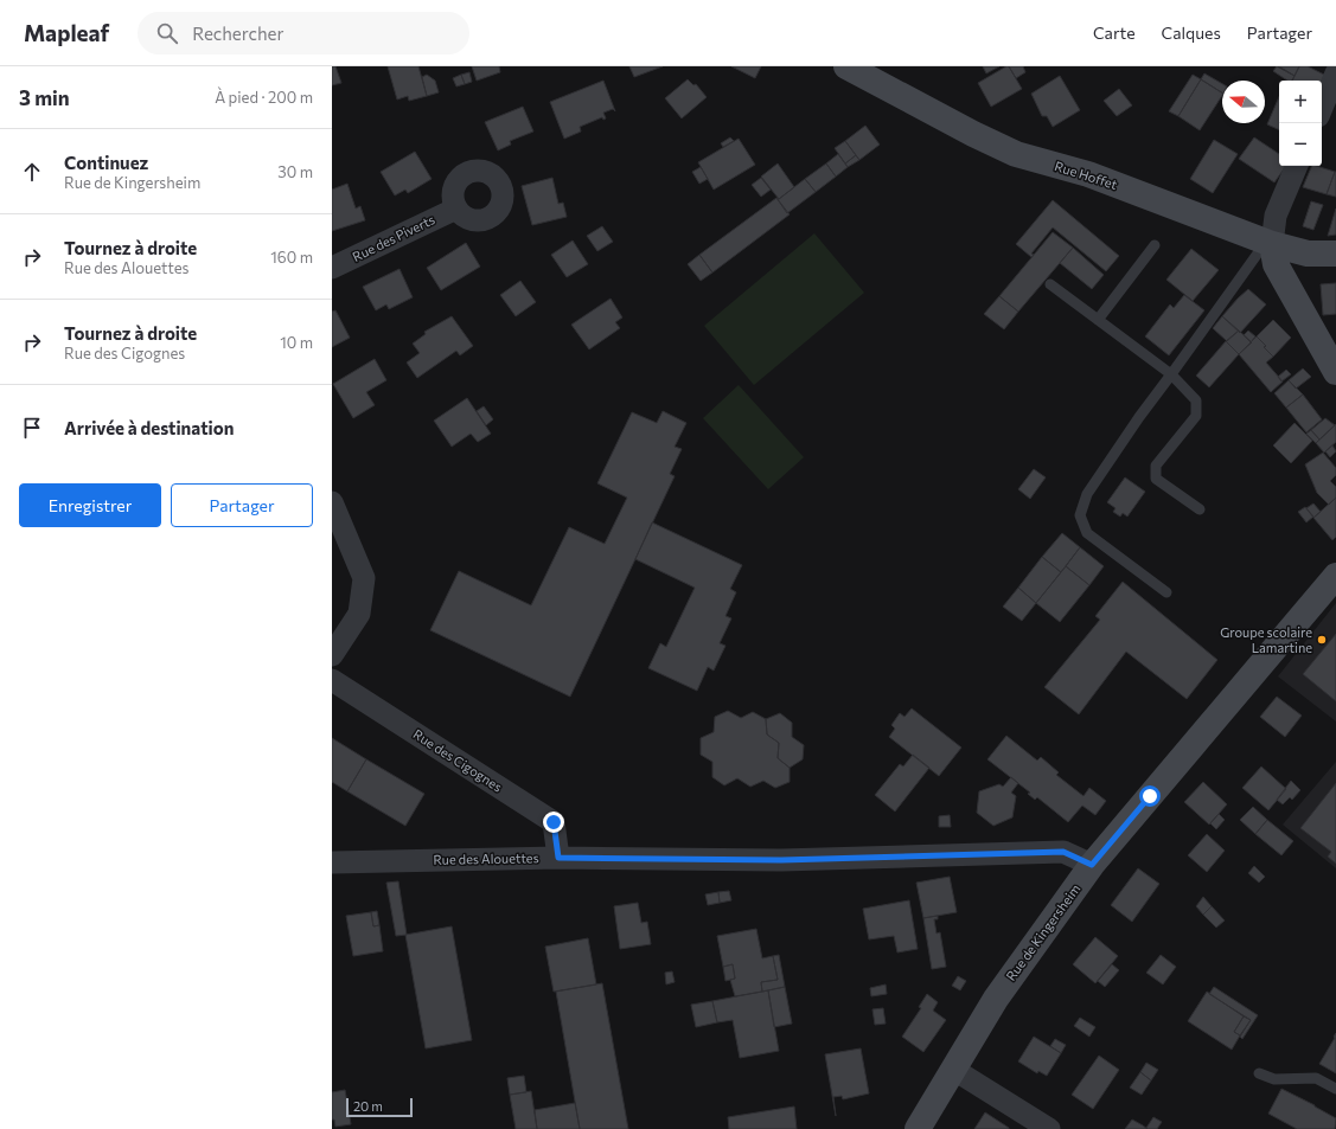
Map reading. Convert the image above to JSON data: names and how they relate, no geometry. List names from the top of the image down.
{
  "streets": {
    "street": [
      "Rue Hoffet",
      "Rue des Piverts",
      "Rue des Cigognes",
      "Rue des Alouettes",
      "Rue de Kingersheim"
    ]
  },
  "crossings": [
    ["Rue des Cigognes", "Rue des Alouettes"],
    ["Rue des Alouettes", "Rue de Kingersheim"]
  ],
  "places": ["Groupe scolaire Lamartine"],
  "scale_bar": "20 m",
  "north": "left",
  "page": {
    "header": "Mapleaf",
    "search": "Rechercher",
    "nav": ["Carte", "Calques", "Partager"],
    "heading": ["3 min", "À pied · 200 m"],
    "map_buttons": ["+", "−"],
    "list": [
      ["Continuez", "Rue de Kingersheim", "30 m"],
      ["Tournez à droite", "Rue des Alouettes", "160 m"],
      ["Tournez à droite", "Rue des Cigognes", "10 m"],
      "Arrivée à destination"
    ],
    "buttons": ["Enregistrer", "Partager"],
    "scale": "20 m"
  }
}
